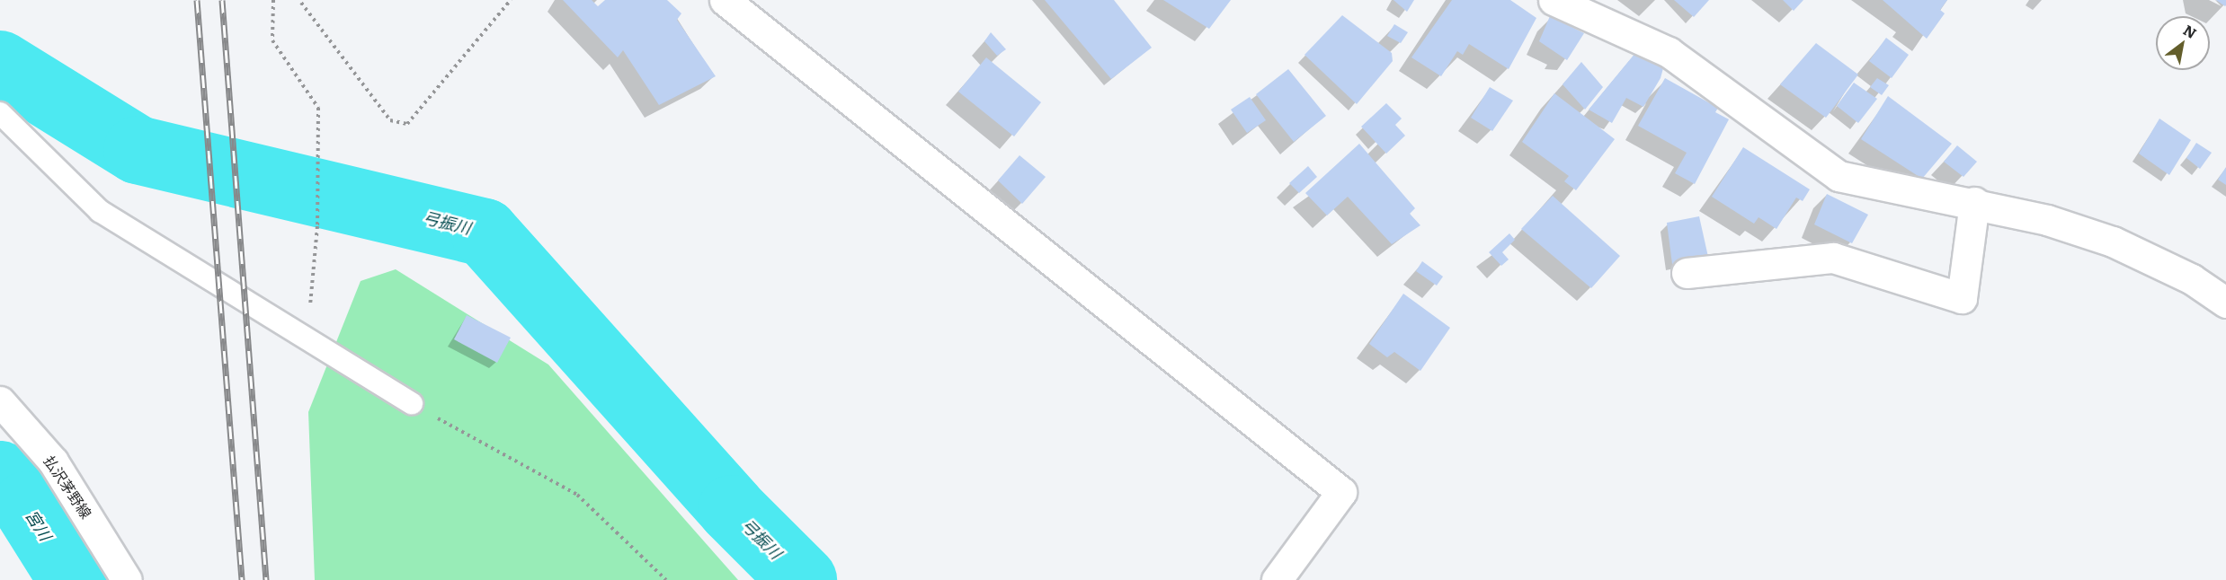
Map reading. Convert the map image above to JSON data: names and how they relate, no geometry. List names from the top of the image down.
{
  "streets": {
    "street": ["払沢茅野線"]
  },
  "water": ["弓振川", "宮川"],
  "north": "top right"
}
